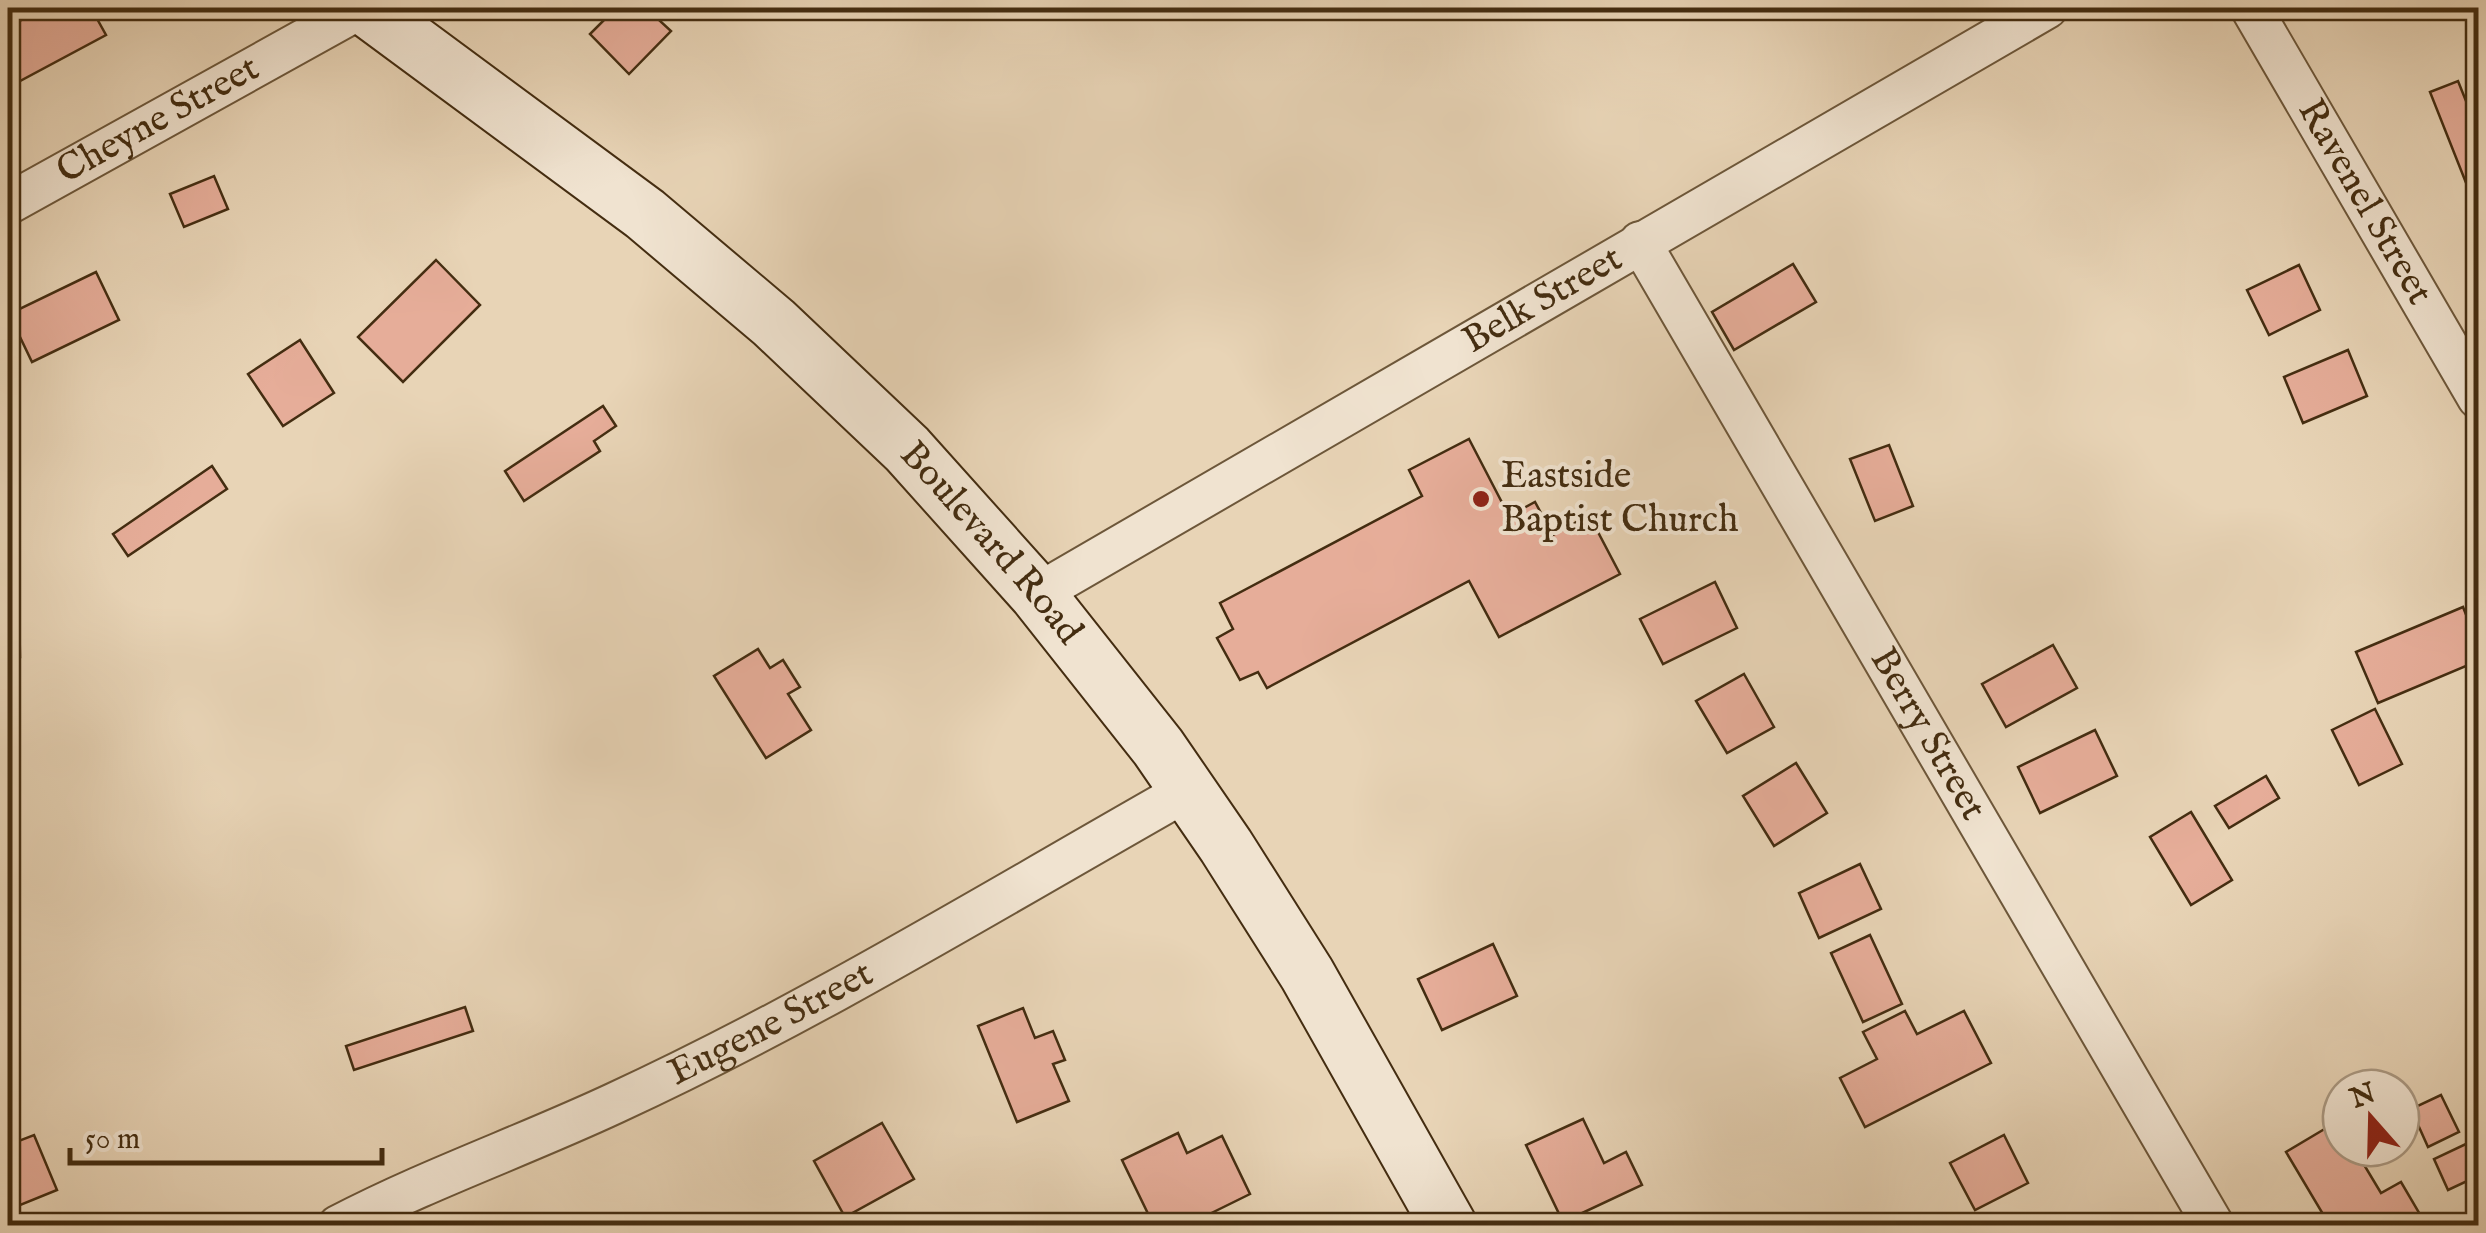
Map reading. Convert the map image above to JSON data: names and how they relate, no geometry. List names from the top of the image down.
{
  "streets": {
    "street": [
      "Cheyne Street",
      "Ravenel Street",
      "Belk Street",
      "Boulevard Road",
      "Berry Street",
      "Eugene Street"
    ]
  },
  "crossings": [
    ["Cheyne Street", "Boulevard Road"],
    ["Belk Street", "Boulevard Road"],
    ["Belk Street", "Berry Street"],
    ["Boulevard Road", "Eugene Street"]
  ],
  "places": ["Eastside Baptist Church"],
  "scale_bar": "50 m",
  "north": "top"
}
